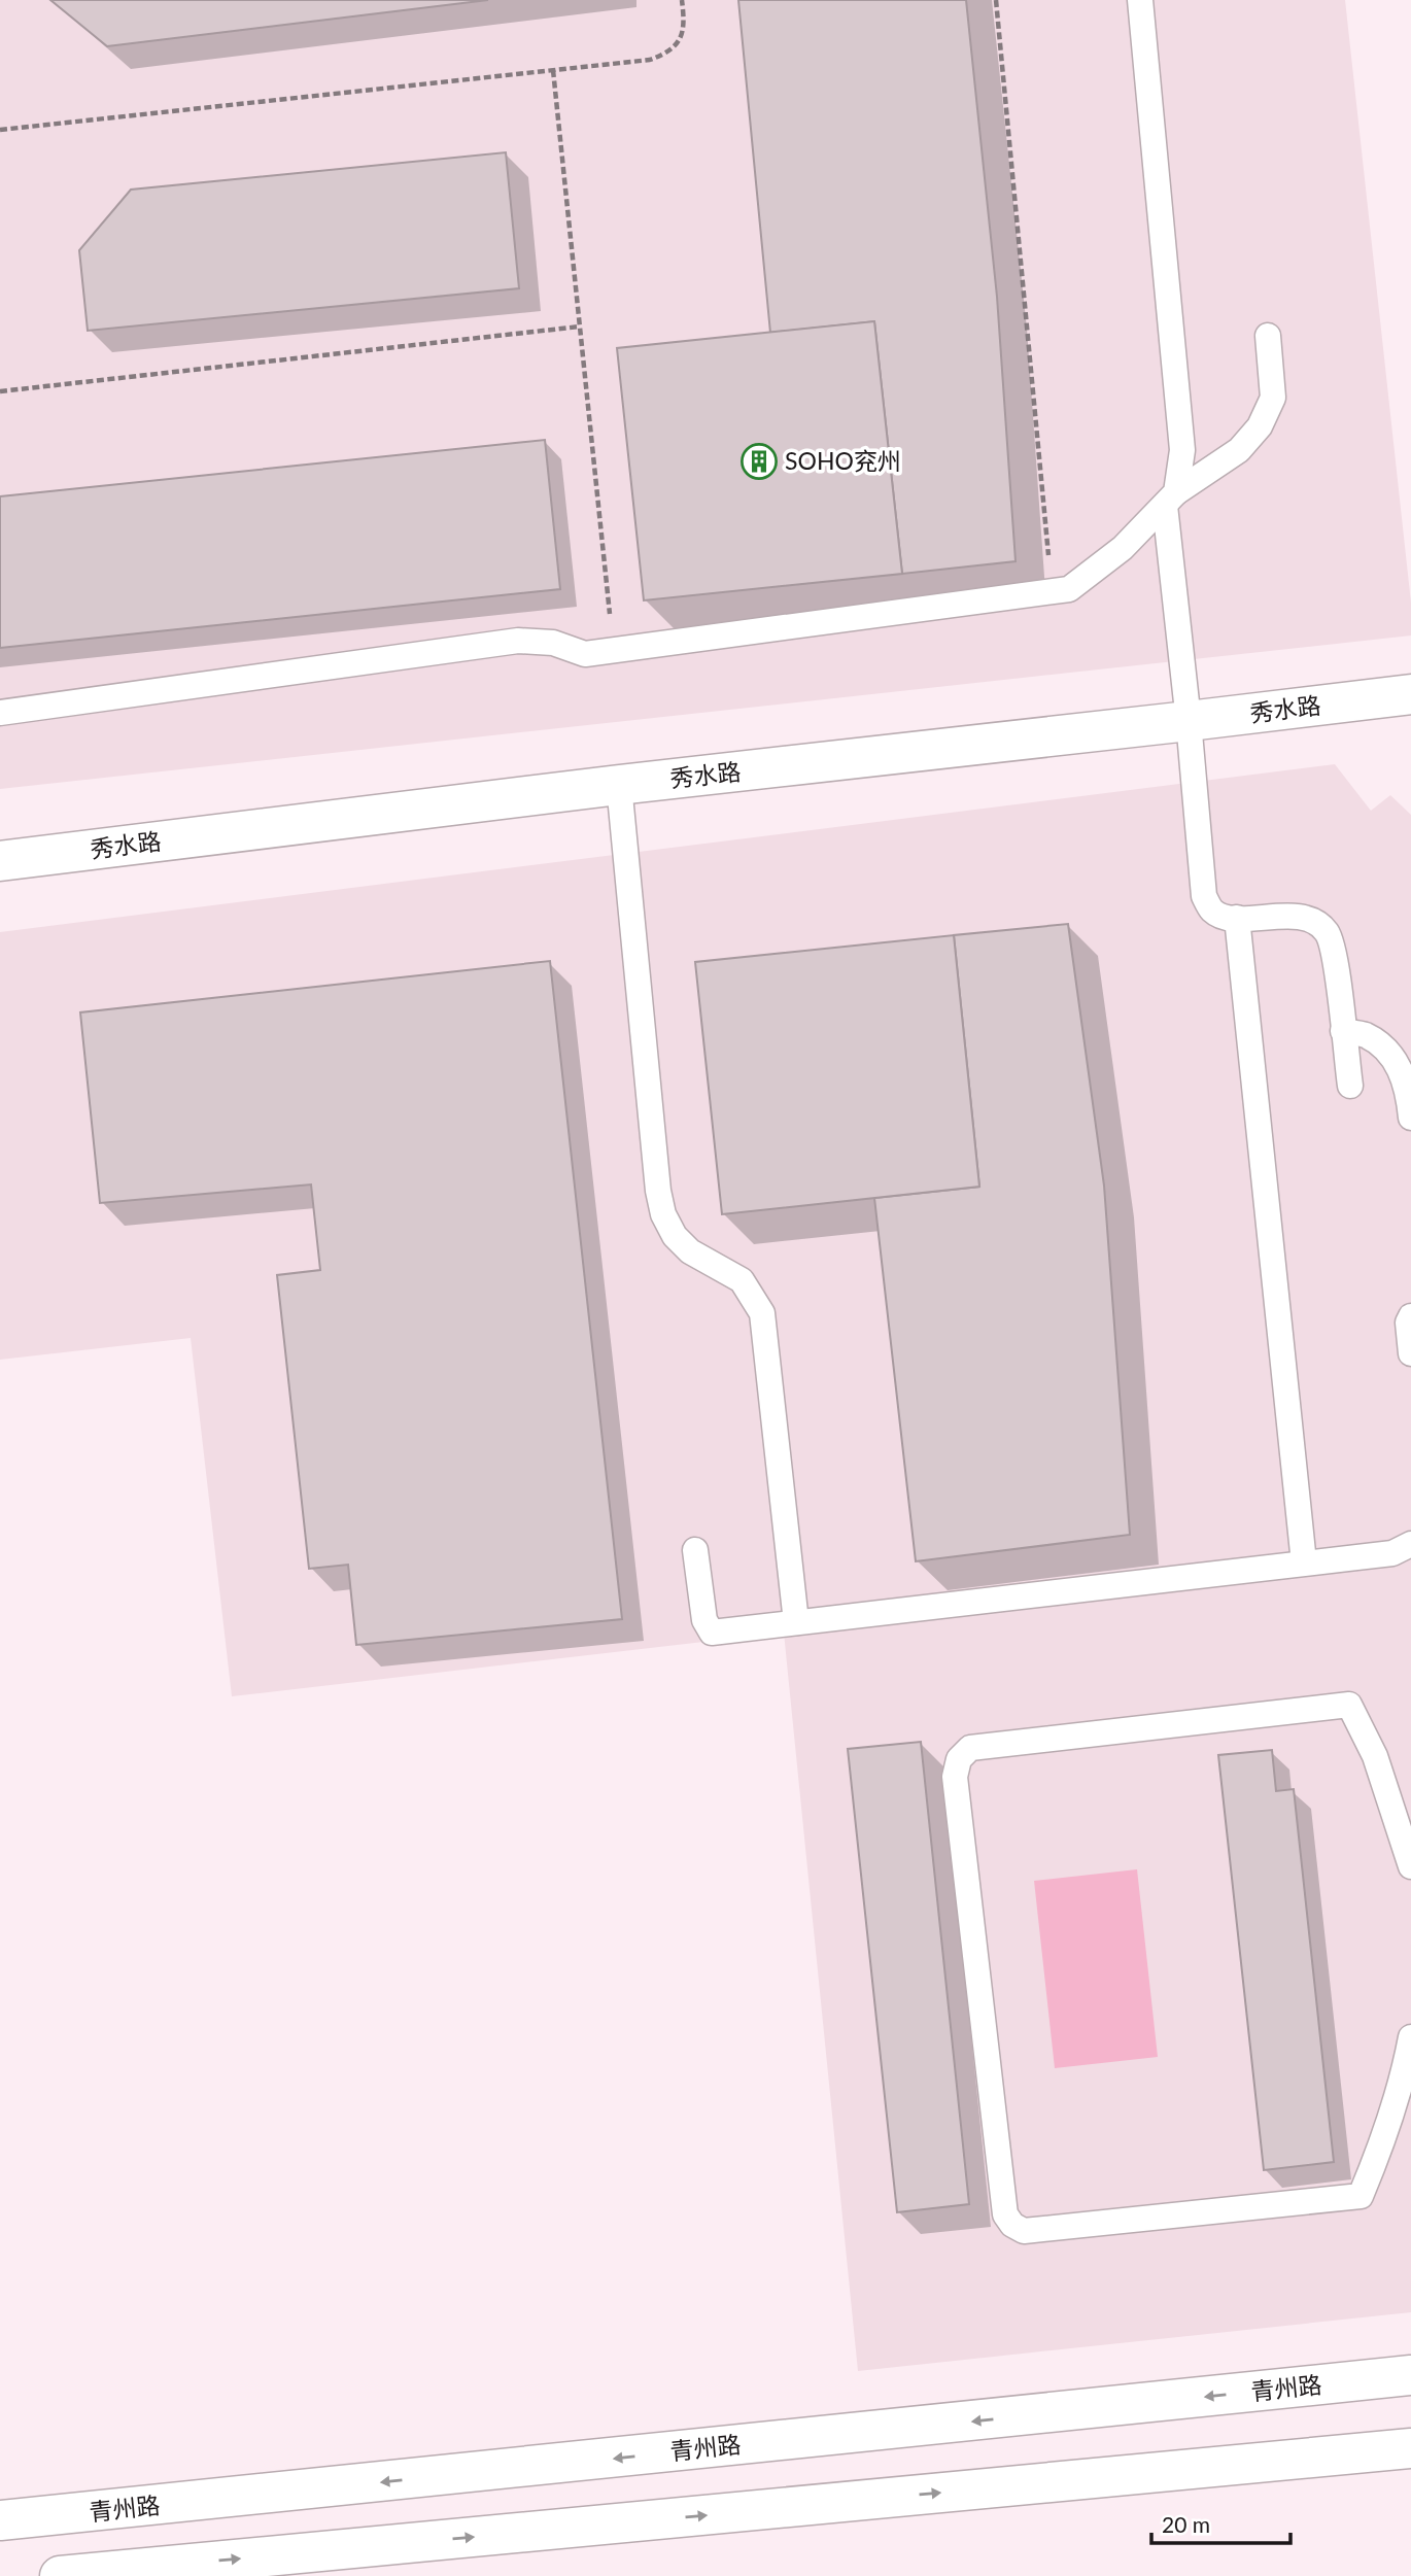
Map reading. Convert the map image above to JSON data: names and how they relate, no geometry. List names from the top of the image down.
{
  "streets": {
    "street": ["秀水路", "青州路"]
  },
  "places": {
    "building": ["SOHO兖州"]
  },
  "scale_bar": "20 m"
}
